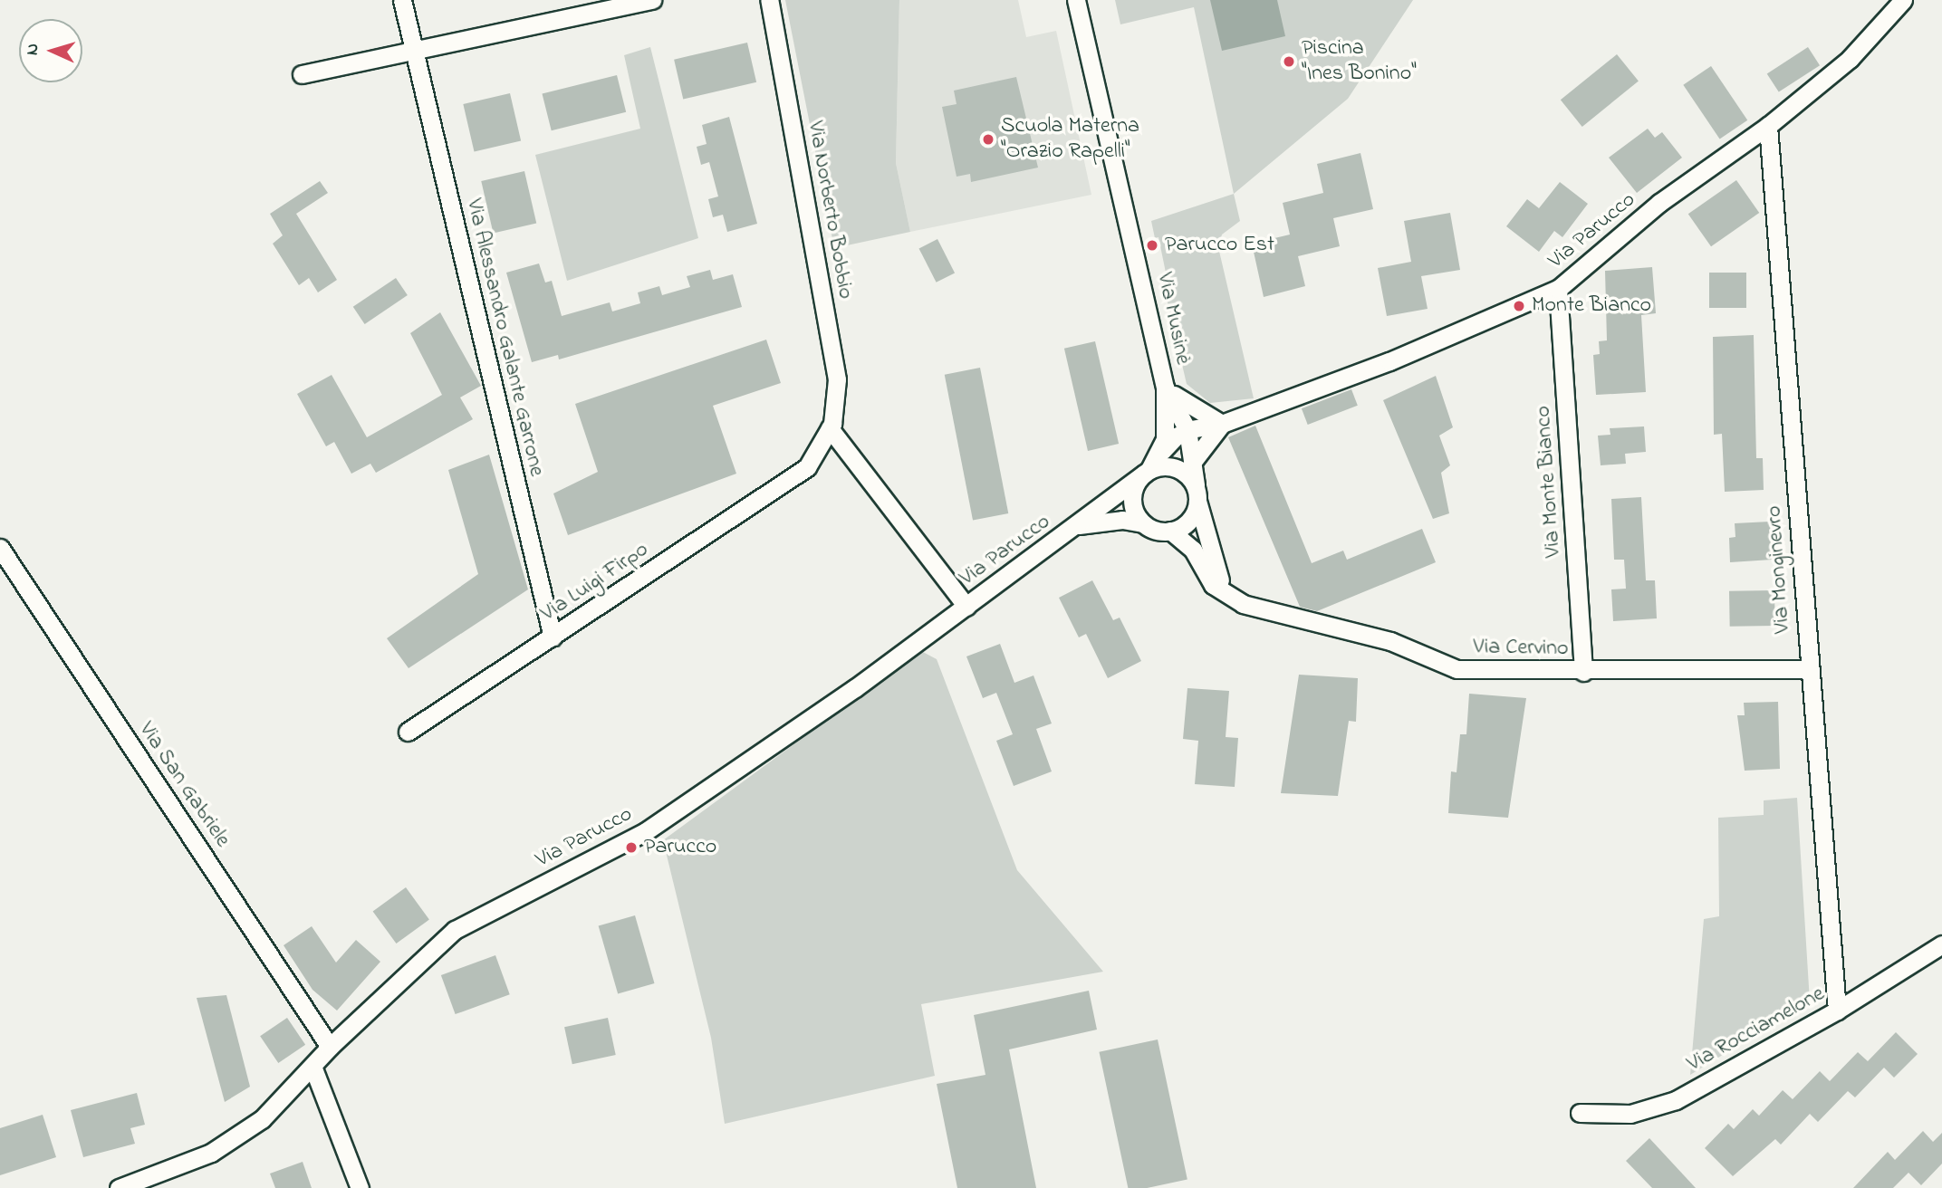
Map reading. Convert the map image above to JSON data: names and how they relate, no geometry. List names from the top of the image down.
{
  "streets": {
    "street": [
      "Via Norberto Bobbio",
      "Via Parucco",
      "Via Musinè",
      "Via Alessandro Galante Garrone",
      "Via Monte Bianco",
      "Via Monginevro",
      "Via Luigi Firpo",
      "Via Cervino",
      "Via San Gabriele",
      "Via Rocciamelone"
    ]
  },
  "crossings": [
    ["Via Norberto Bobbio", "Via Luigi Firpo"],
    ["Via Parucco", "Via Monte Bianco"],
    ["Via Parucco", "Via Monginevro"],
    ["Via Parucco", "Via Cervino"],
    ["Via Parucco", "Via San Gabriele"],
    ["Via Alessandro Galante Garrone", "Via Luigi Firpo"],
    ["Via Monte Bianco", "Via Cervino"],
    ["Via Monginevro", "Via Cervino"],
    ["Via Monginevro", "Via Rocciamelone"]
  ],
  "places": [
    "Piscina \"Ines Bonino\"",
    "Scuola Materna \"Orazio Rapelli\"",
    "Parucco Est",
    "Monte Bianco",
    "Parucco"
  ],
  "north": "left"
}
